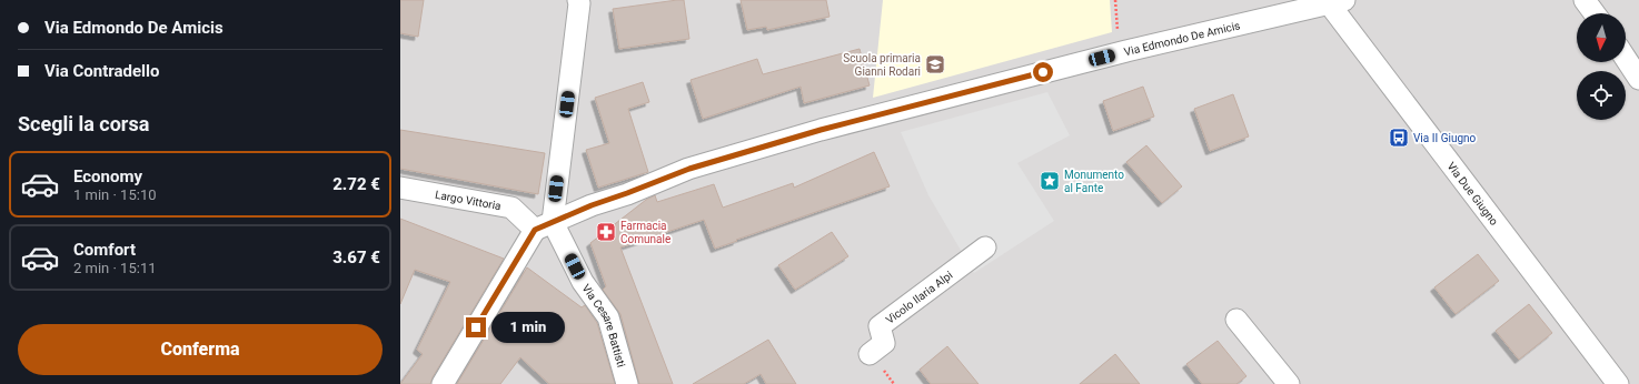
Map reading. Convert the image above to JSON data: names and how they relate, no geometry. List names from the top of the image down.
{
  "streets": {
    "street": [
      "Via Edmondo De Amicis",
      "Via Due Giugno",
      "Largo Vittoria",
      "Vicolo Ilaria Alpi",
      "Via Cesare Battisti"
    ]
  },
  "crossings": [
    ["Via Edmondo De Amicis", "Via Due Giugno"],
    ["Via Edmondo De Amicis", "Largo Vittoria"],
    ["Via Edmondo De Amicis", "Via Cesare Battisti"],
    ["Largo Vittoria", "Via Cesare Battisti"]
  ],
  "places": {
    "school or university": ["Scuola primaria Gianni Rodari"],
    "bus stop": ["Via II Giugno"],
    "place": ["Monumento al Fante"],
    "pharmacy": ["Farmacia Comunale"]
  },
  "north": "bottom",
  "page": {
    "banner": ["Via Edmondo De Amicis", "Via Contradello"],
    "heading": "Scegli la corsa",
    "list": [
      {
        "name": "Economy",
        "note": "1 min · 15:10",
        "value": "2.72 €"
      },
      {
        "name": "Comfort",
        "note": "2 min · 15:11",
        "value": "3.67 €"
      }
    ],
    "bubble": "1 min",
    "buttons": "Conferma"
  }
}
